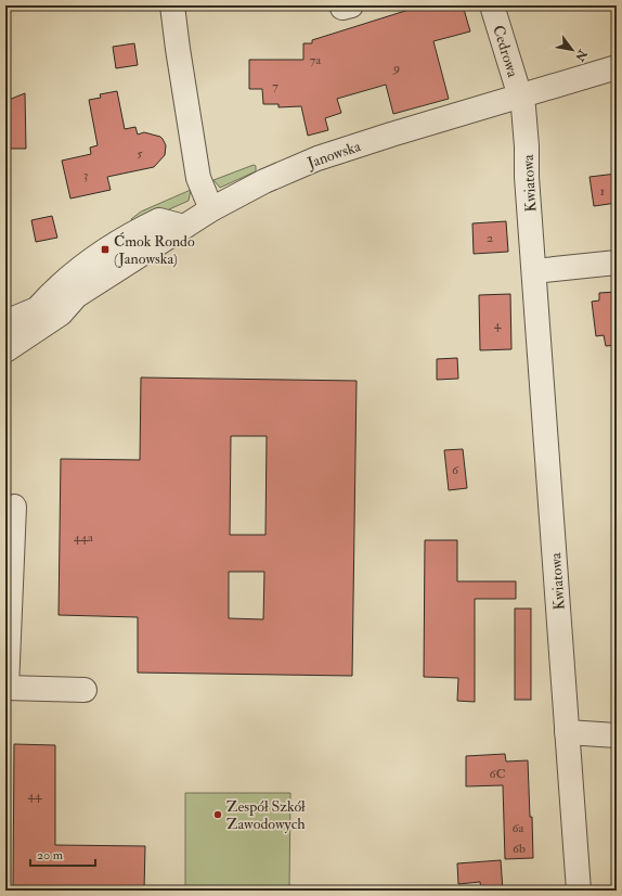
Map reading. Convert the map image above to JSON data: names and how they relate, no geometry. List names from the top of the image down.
{
  "streets": {
    "street": ["Cedrowa", "Janowska", "Kwiatowa"]
  },
  "crossings": [
    ["Cedrowa", "Janowska"],
    ["Cedrowa", "Kwiatowa"],
    ["Janowska", "Kwiatowa"]
  ],
  "places": {
    "transit": ["Ćmok Rondo (Janowska)"],
    "other": ["Zespół Szkół Zawodowych"]
  },
  "house_numbers": [
    "7a",
    "9",
    "7",
    "5",
    "3",
    "1",
    "2",
    "4",
    "6",
    "44a",
    "6C",
    "44",
    "6a",
    "6b"
  ],
  "scale_bar": "20 m",
  "north": "bottom right"
}
